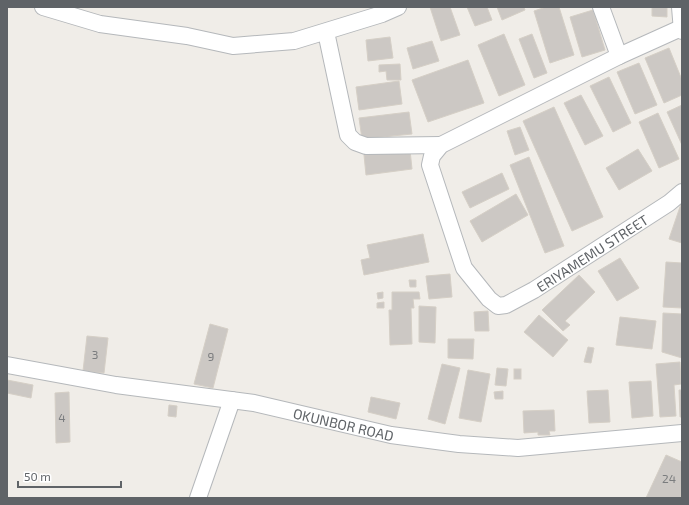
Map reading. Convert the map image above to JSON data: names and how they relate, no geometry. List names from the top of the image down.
{
  "streets": {
    "street": ["ERIYAMEMU STREET", "OKUNBOR ROAD"]
  },
  "house_numbers": [
    "3",
    "9",
    "4",
    "24"
  ],
  "scale_bar": "50 m"
}
